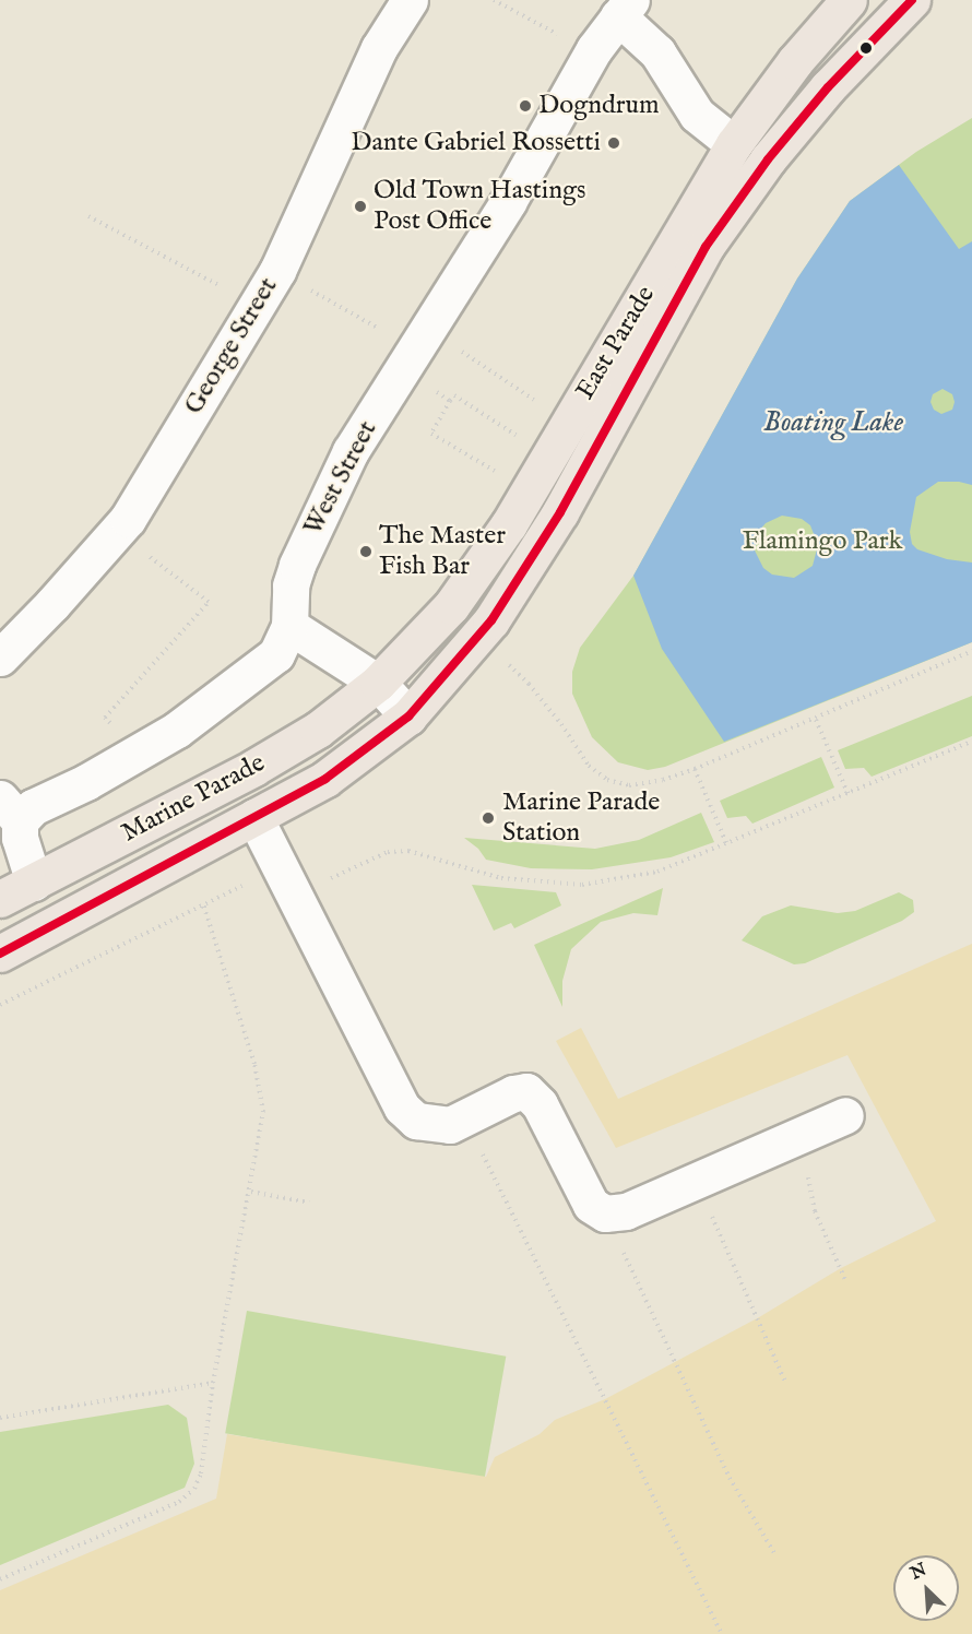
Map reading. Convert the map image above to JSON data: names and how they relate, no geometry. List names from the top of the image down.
{
  "streets": {
    "highway": ["East Parade", "Marine Parade"],
    "street": ["George Street", "West Street"]
  },
  "crossings": [
    ["East Parade", "Marine Parade"],
    ["West Street", "Marine Parade"]
  ],
  "water": ["Boating Lake"],
  "parks": ["Flamingo Park"],
  "places": [
    "Dogndrum",
    "Dante Gabriel Rossetti",
    "Old Town Hastings Post Office",
    "The Master Fish Bar",
    "Marine Parade Station"
  ],
  "north": "top left"
}
